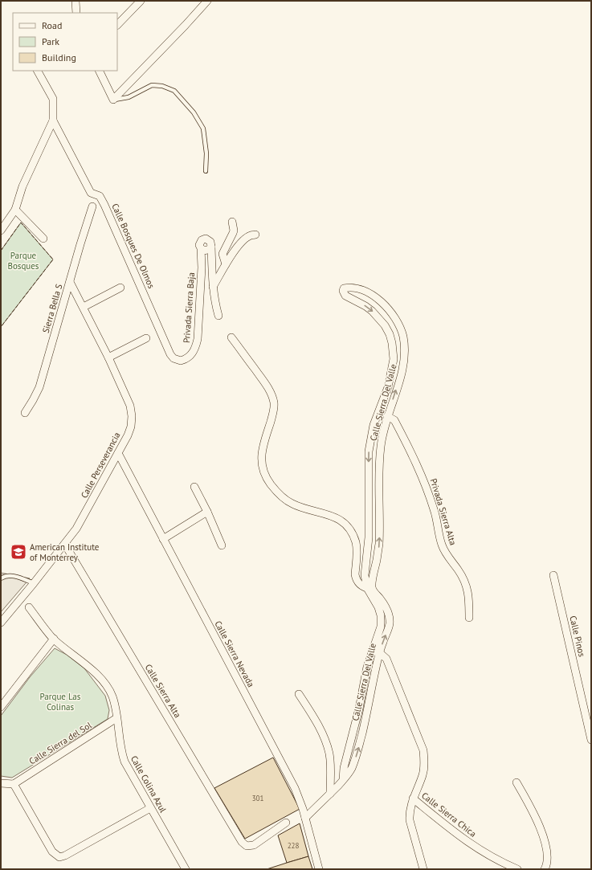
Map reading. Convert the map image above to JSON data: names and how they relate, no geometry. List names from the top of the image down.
{
  "streets": {
    "street": [
      "Calle Bosques De Olmos",
      "Privada Sierra Baja",
      "Sierra Bella S",
      "Calle Sierra Del Valle",
      "Calle Perseverancia",
      "Privada Sierra Alta",
      "Calle Pinos",
      "Calle Sierra Nevada",
      "Calle Sierra Alta",
      "Calle Sierra del Sol",
      "Calle Colina Azul",
      "Calle Sierra Chica"
    ]
  },
  "crossings": [
    ["Calle Bosques De Olmos", "Privada Sierra Baja"],
    ["Sierra Bella S", "Calle Perseverancia"],
    ["Calle Sierra Del Valle", "Privada Sierra Alta"],
    ["Calle Sierra Del Valle", "Calle Sierra Nevada"],
    ["Calle Sierra Del Valle", "Calle Sierra Chica"],
    ["Calle Perseverancia", "Calle Sierra Nevada"],
    ["Calle Perseverancia", "Calle Sierra Alta"],
    ["Calle Sierra del Sol", "Calle Colina Azul"]
  ],
  "parks": ["Parque Bosques", "Parque Las Colinas"],
  "places": {
    "school or university": ["American Institute of Monterrey"]
  },
  "house_numbers": ["301", "228"],
  "legend": ["Road", "Park", "Building"]
}
